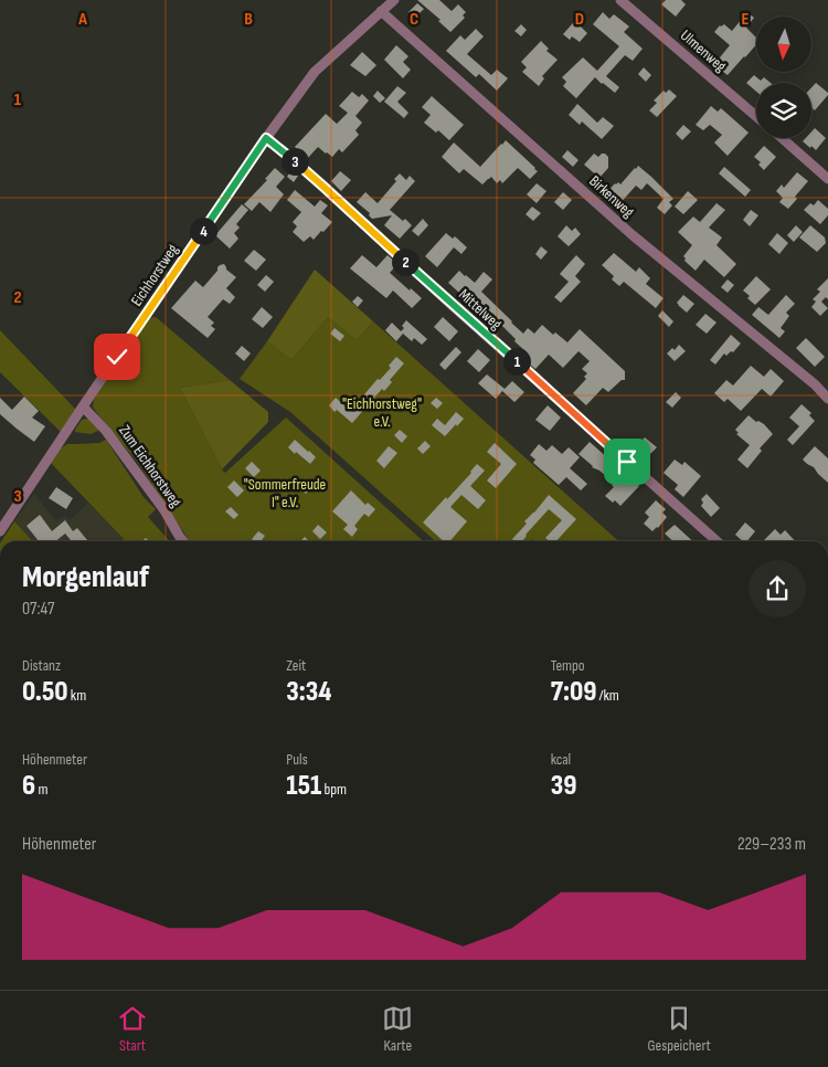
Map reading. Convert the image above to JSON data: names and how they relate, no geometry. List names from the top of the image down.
{
  "streets": {
    "street": [
      "Ulmenweg",
      "Birkenweg",
      "Eichhorstweg",
      "Mittelweg",
      "Zum Eichhorstweg"
    ]
  },
  "crossings": [
    ["Birkenweg", "Eichhorstweg"],
    ["Eichhorstweg", "Mittelweg"],
    ["Eichhorstweg", "Zum Eichhorstweg"]
  ],
  "parks": ["\"Eichhorstweg\" e.V.", "\"Sommerfreude I\" e.V."],
  "north": "bottom",
  "page": {
    "pins": [
      "3",
      "4",
      "2",
      "1"
    ],
    "heading": ["Morgenlauf", "07:47"],
    "stats": [
      ["Distanz", "0.50 km"],
      ["Zeit", "3:34"],
      ["Tempo", "7:09 /km"],
      ["Höhenmeter", "6 m"],
      ["Puls", "151 bpm"],
      ["kcal", "39"]
    ],
    "chart": ["Höhenmeter", "229–233 m"],
    "tabs": ["Start", "Karte", "Gespeichert"]
  },
  "grid": {
    "columns": [
      "A",
      "B",
      "C",
      "D",
      "E"
    ],
    "rows": ["1", "2", "3"]
  }
}
